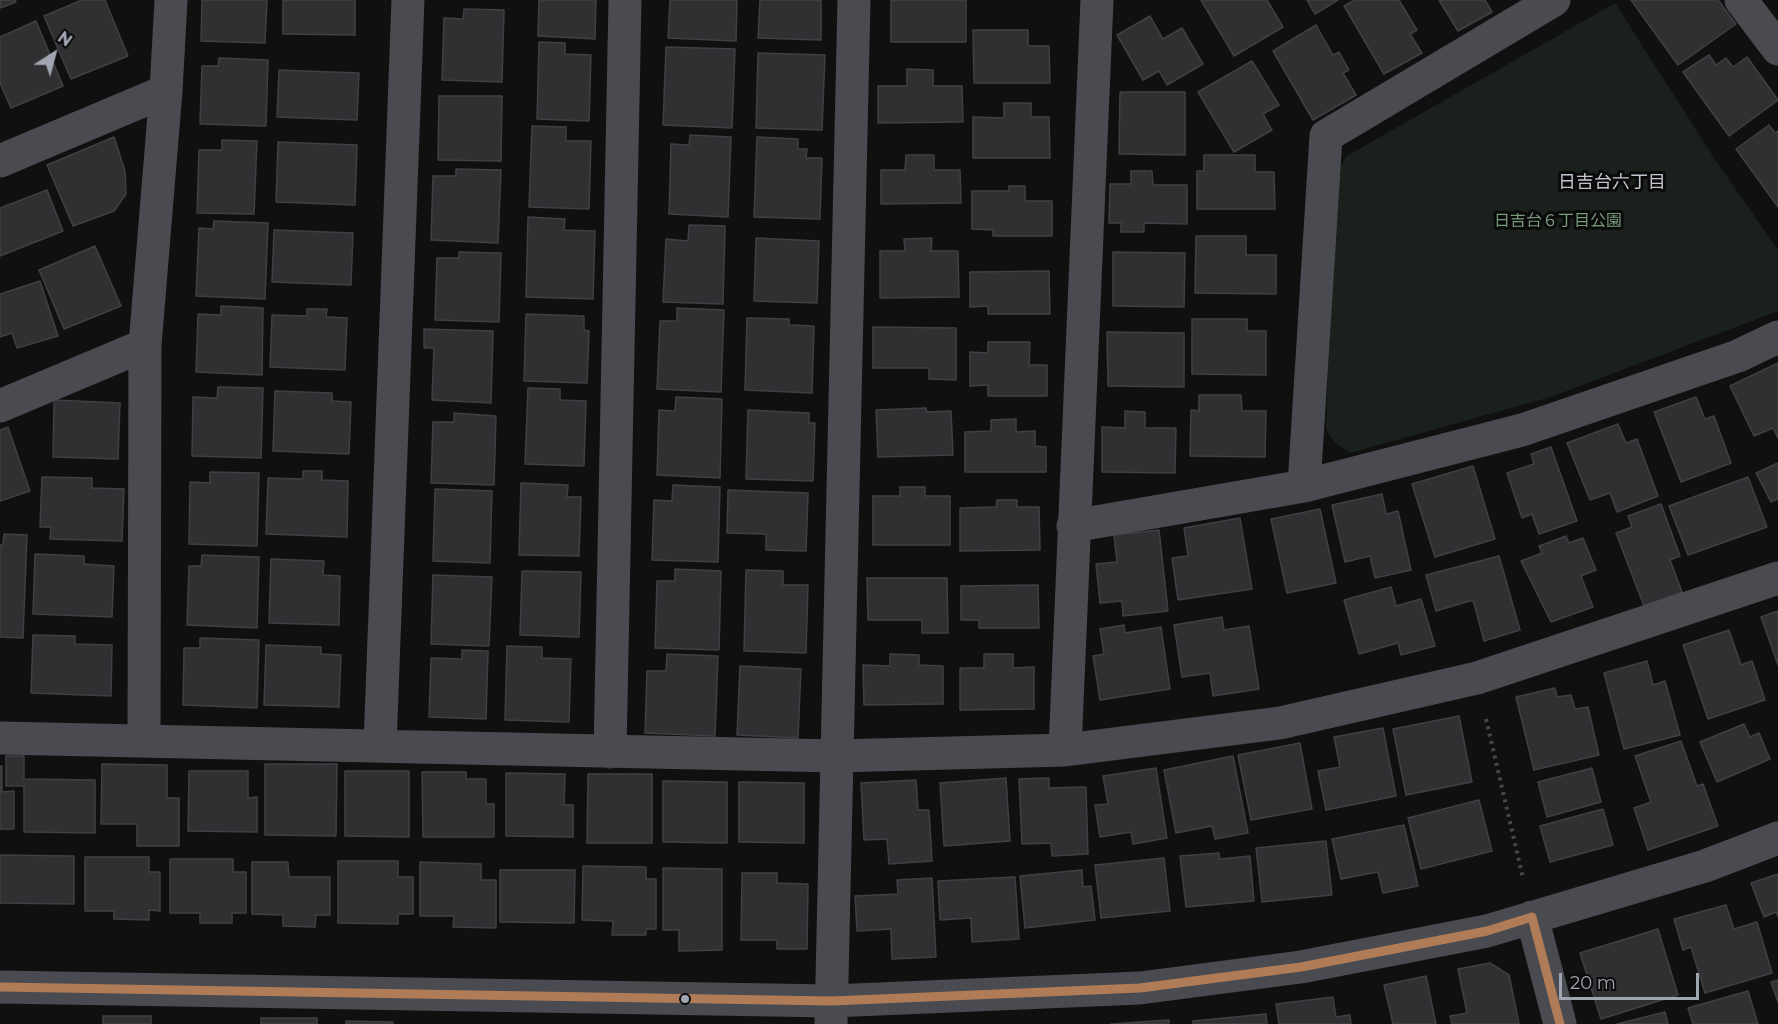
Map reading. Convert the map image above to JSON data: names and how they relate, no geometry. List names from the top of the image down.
{
  "districts": ["日吉台六丁目"],
  "parks": ["日吉台６丁目公園"],
  "scale_bar": "20 m",
  "north": "top right"
}
